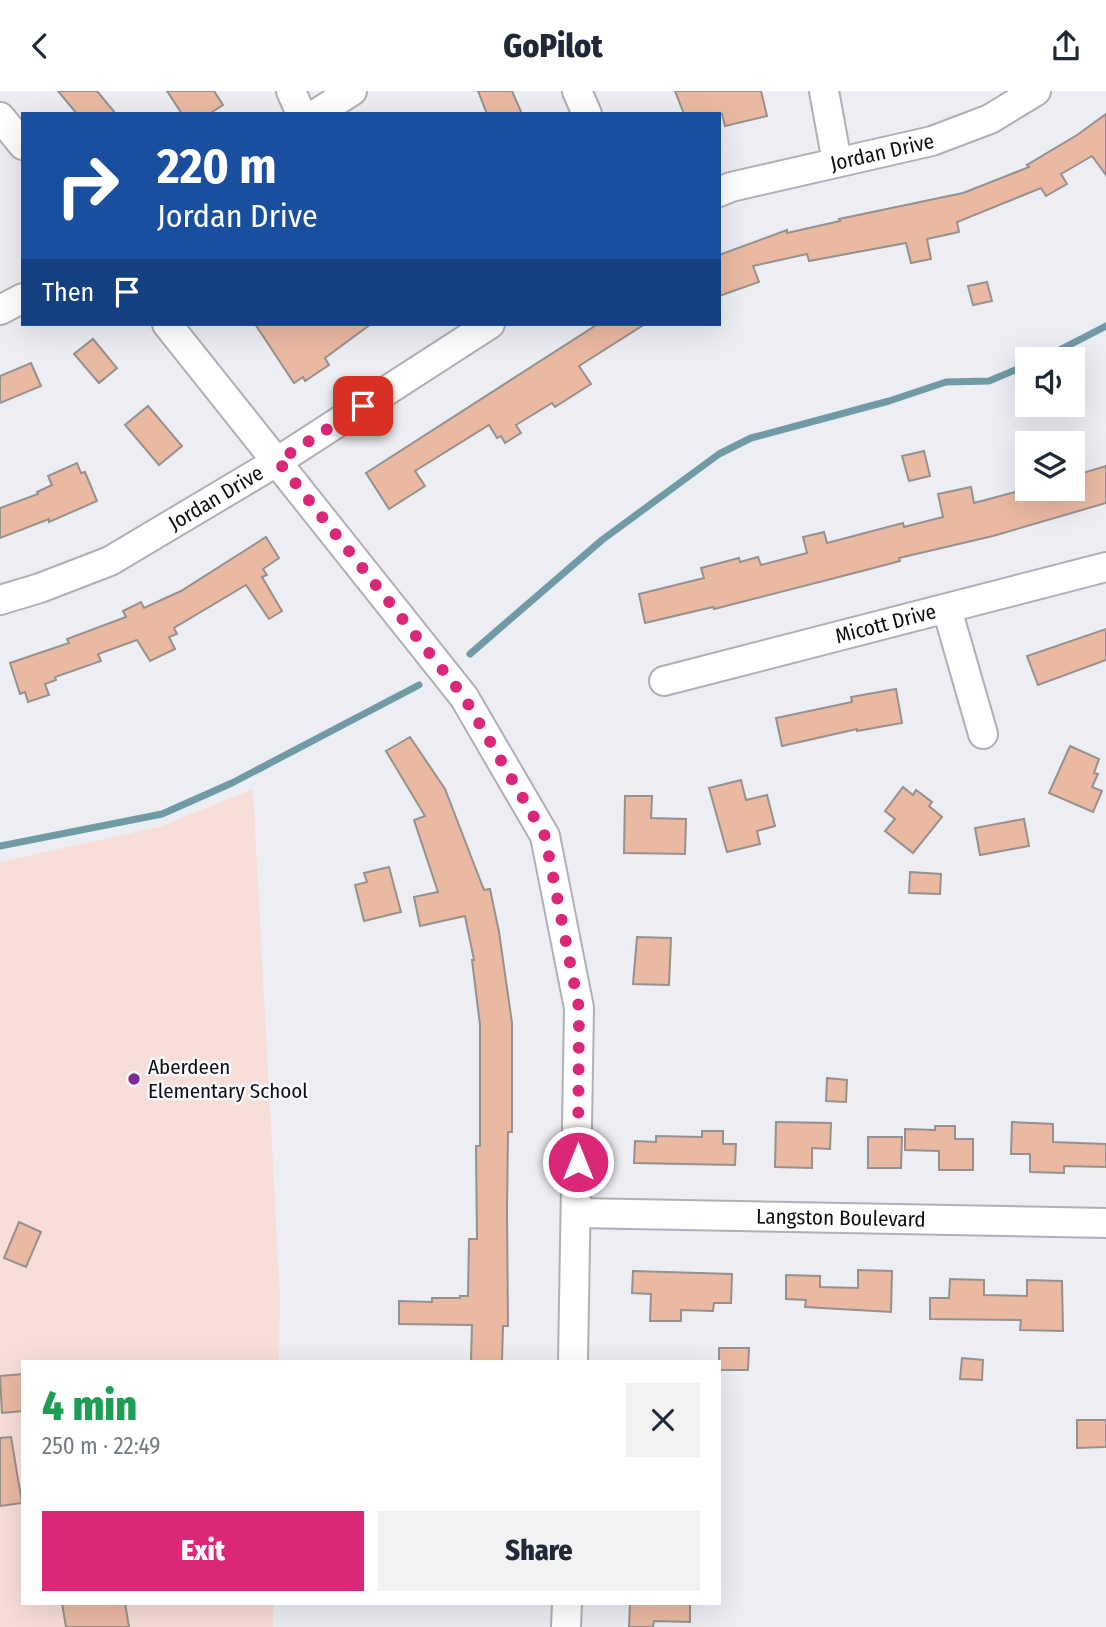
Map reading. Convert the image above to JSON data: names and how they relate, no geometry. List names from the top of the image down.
{
  "streets": {
    "street": ["Jordan Drive", "Micott Drive", "Langston Boulevard"]
  },
  "places": ["Aberdeen Elementary School"],
  "page": {
    "header": "GoPilot",
    "turn": ["220 m", "Jordan Drive"],
    "then": "Then",
    "heading": ["4 min", "250 m · 22:49"],
    "buttons": ["Exit", "Share"]
  }
}
